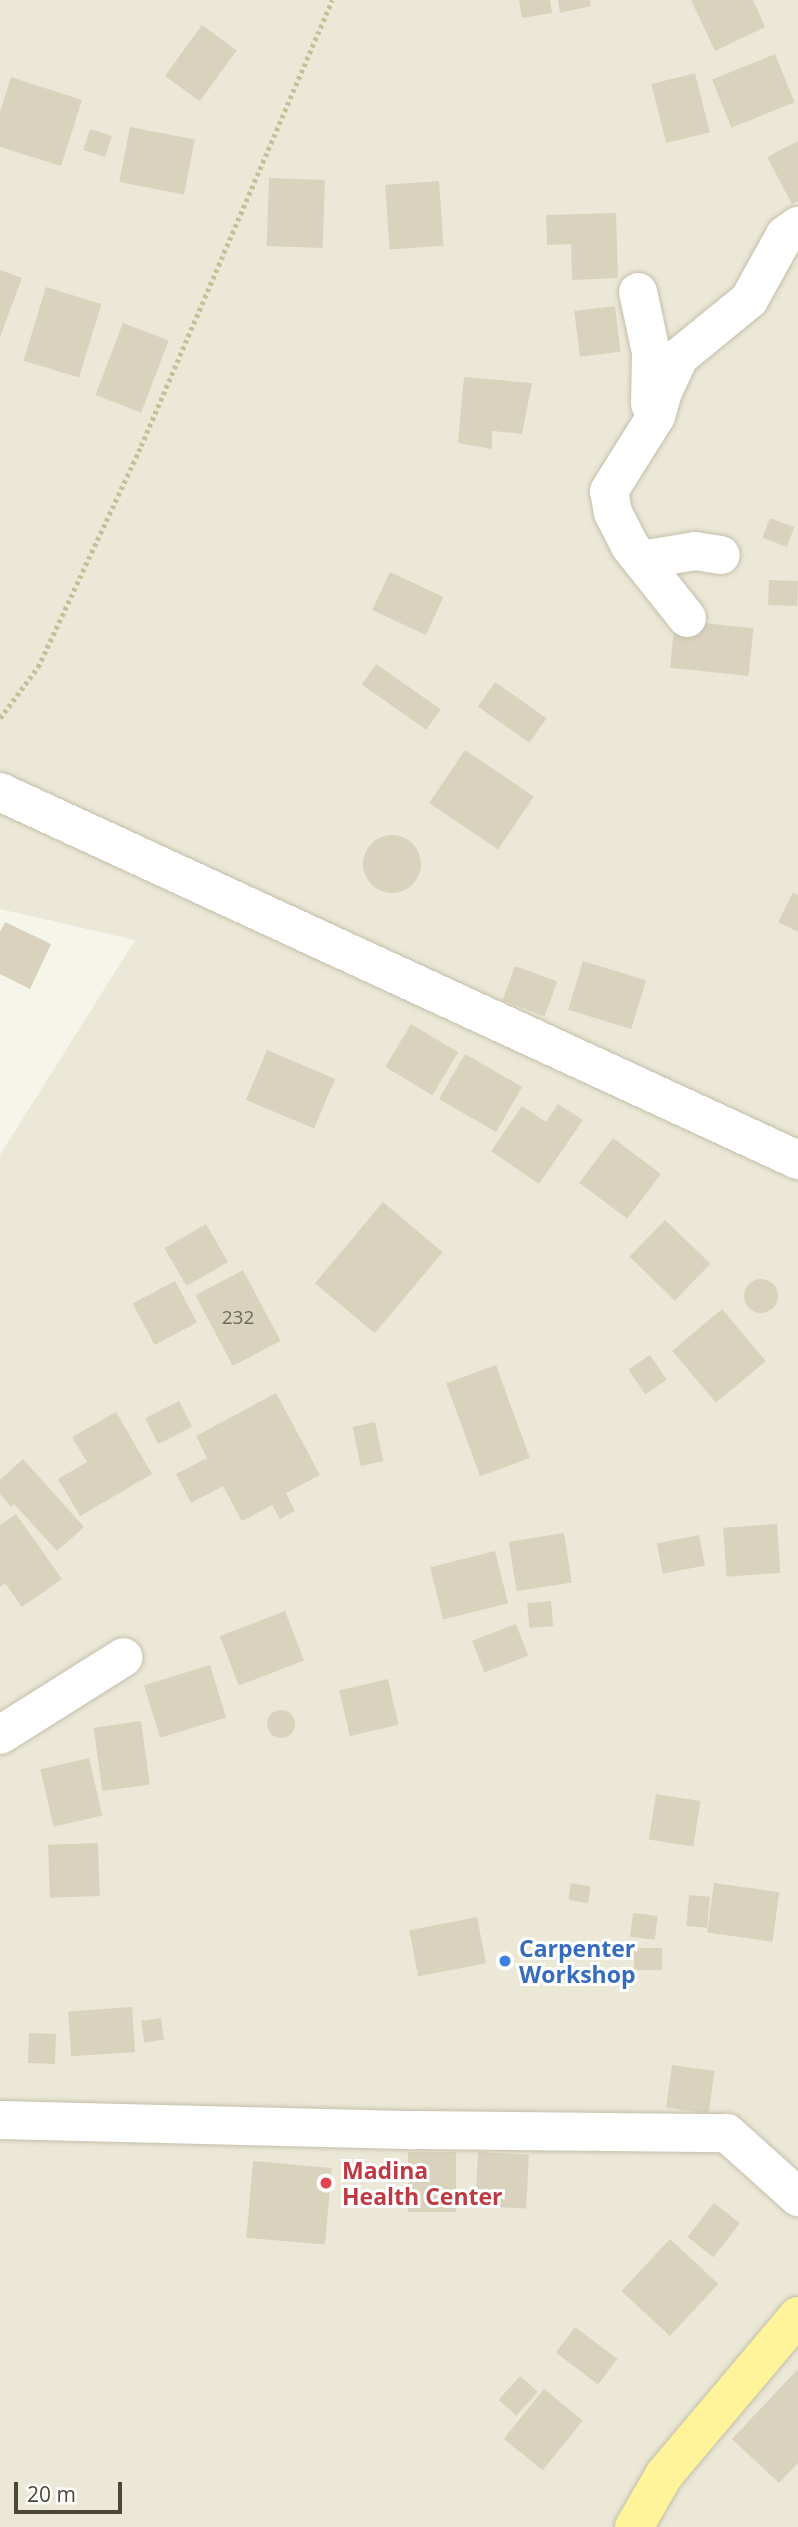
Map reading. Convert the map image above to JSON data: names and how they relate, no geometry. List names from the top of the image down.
{
  "places": ["Carpenter Workshop", "Madina Health Center"],
  "house_numbers": ["232"],
  "scale_bar": "20 m"
}
